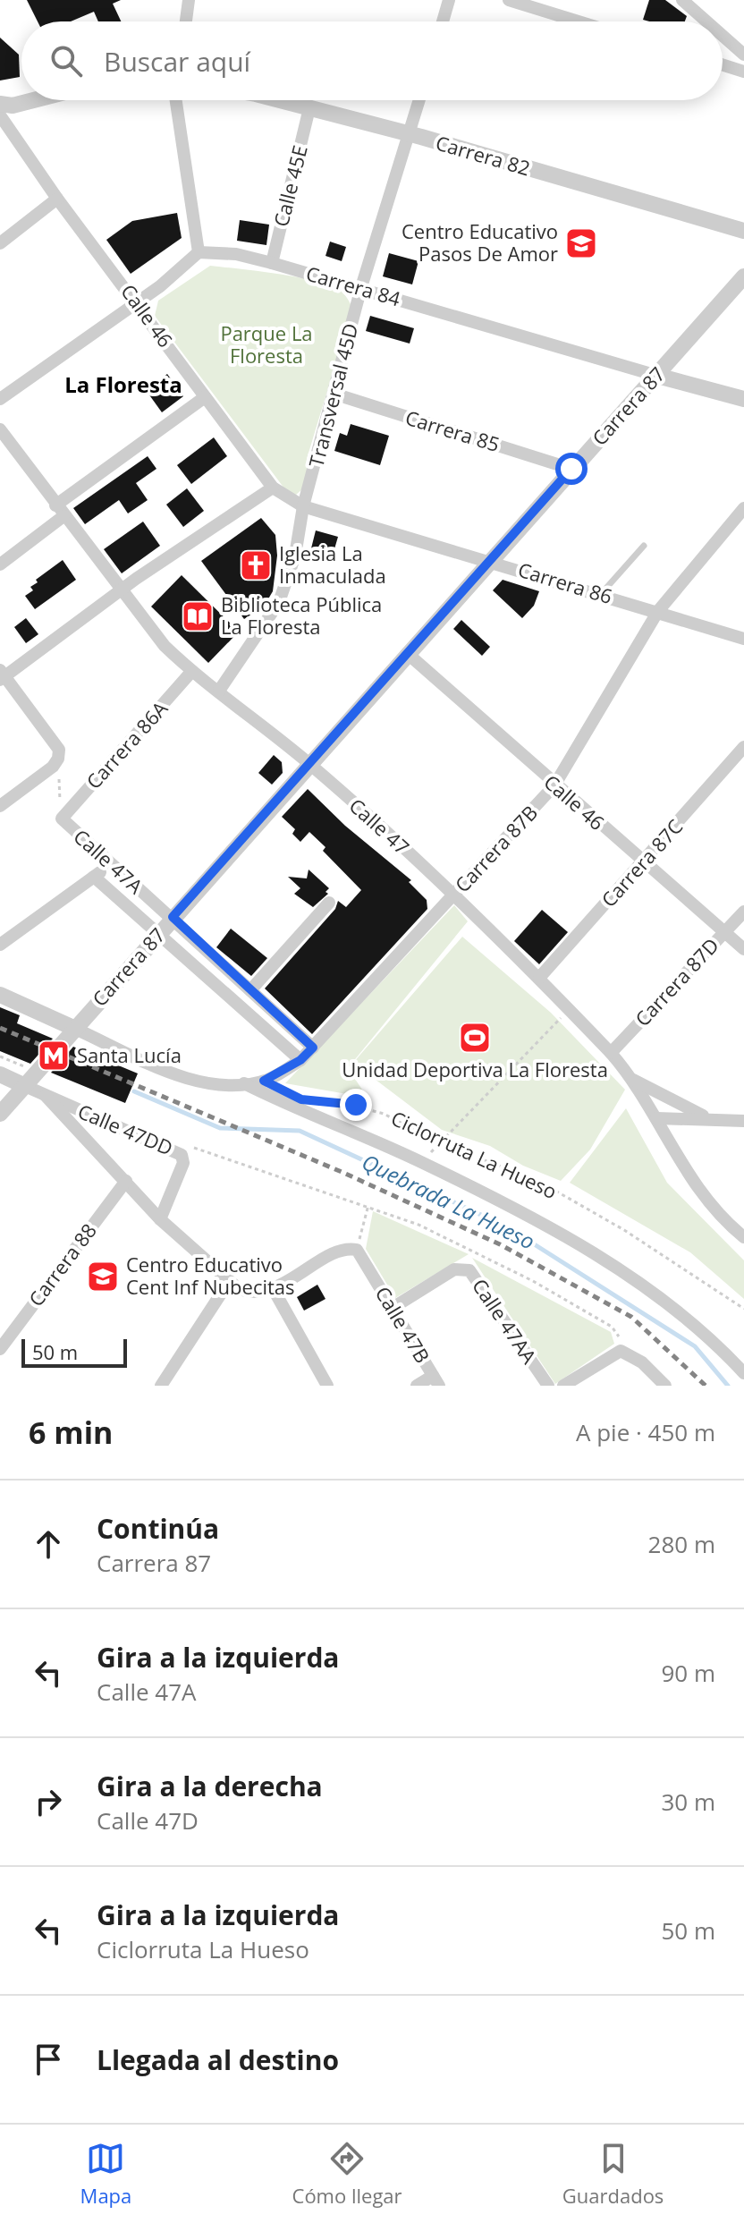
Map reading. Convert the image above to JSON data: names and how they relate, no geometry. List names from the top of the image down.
{
  "streets": {
    "street": [
      "Carrera 82",
      "Calle 45E",
      "Carrera 84",
      "Calle 46",
      "Transversal 45D",
      "Carrera 87",
      "Carrera 85",
      "Carrera 86",
      "Carrera 86A",
      "Calle 47",
      "Carrera 87B",
      "Calle 47A",
      "Carrera 87C",
      "Carrera 87D",
      "Calle 47DD",
      "Carrera 88",
      "Calle 47AA",
      "Calle 47B"
    ],
    "path": ["Ciclorruta La Hueso"]
  },
  "crossings": [
    ["Carrera 82", "Calle 45E"],
    ["Carrera 82", "Transversal 45D"],
    ["Calle 45E", "Carrera 84"],
    ["Carrera 84", "Transversal 45D"],
    ["Carrera 84", "Carrera 87"],
    ["Calle 46", "Transversal 45D"],
    ["Calle 46", "Carrera 87"],
    ["Calle 46", "Carrera 86"],
    ["Calle 46", "Carrera 87B"],
    ["Calle 46", "Carrera 87C"],
    ["Calle 46", "Carrera 87D"],
    ["Transversal 45D", "Carrera 85"],
    ["Transversal 45D", "Carrera 86"],
    ["Transversal 45D", "Calle 47"],
    ["Carrera 87", "Carrera 85"],
    ["Carrera 87", "Carrera 86"],
    ["Carrera 87", "Calle 47"],
    ["Carrera 87", "Calle 47A"],
    ["Carrera 87", "Calle 47DD"],
    ["Carrera 86", "Carrera 87B"],
    ["Carrera 86A", "Calle 47"],
    ["Carrera 86A", "Calle 47A"],
    ["Calle 47", "Carrera 87B"],
    ["Calle 47", "Carrera 87C"],
    ["Calle 47", "Carrera 87D"],
    ["Carrera 87B", "Calle 47A"],
    ["Calle 47DD", "Carrera 88"],
    ["Calle 47AA", "Calle 47B"]
  ],
  "districts": ["La Floresta"],
  "water": ["Quebrada La Hueso"],
  "parks": ["Parque La Floresta"],
  "places": {
    "school or university": ["Centro Educativo Pasos De Amor", "Centro Educativo Cent Inf Nubecitas"],
    "church": ["Iglesia La Inmaculada"],
    "library": ["Biblioteca Pública La Floresta"],
    "sports": ["Unidad Deportiva La Floresta"],
    "metro station": ["Santa Lucía"]
  },
  "scale_bar": "50 m",
  "page": {
    "search": "Buscar aquí",
    "scale": "50 m",
    "heading": ["6 min", "A pie · 450 m"],
    "list": [
      ["Continúa", "Carrera 87", "280 m"],
      ["Gira a la izquierda", "Calle 47A", "90 m"],
      ["Gira a la derecha", "Calle 47D", "30 m"],
      ["Gira a la izquierda", "Ciclorruta La Hueso", "50 m"],
      "Llegada al destino"
    ],
    "nav": ["Mapa", "Cómo llegar", "Guardados"]
  }
}
